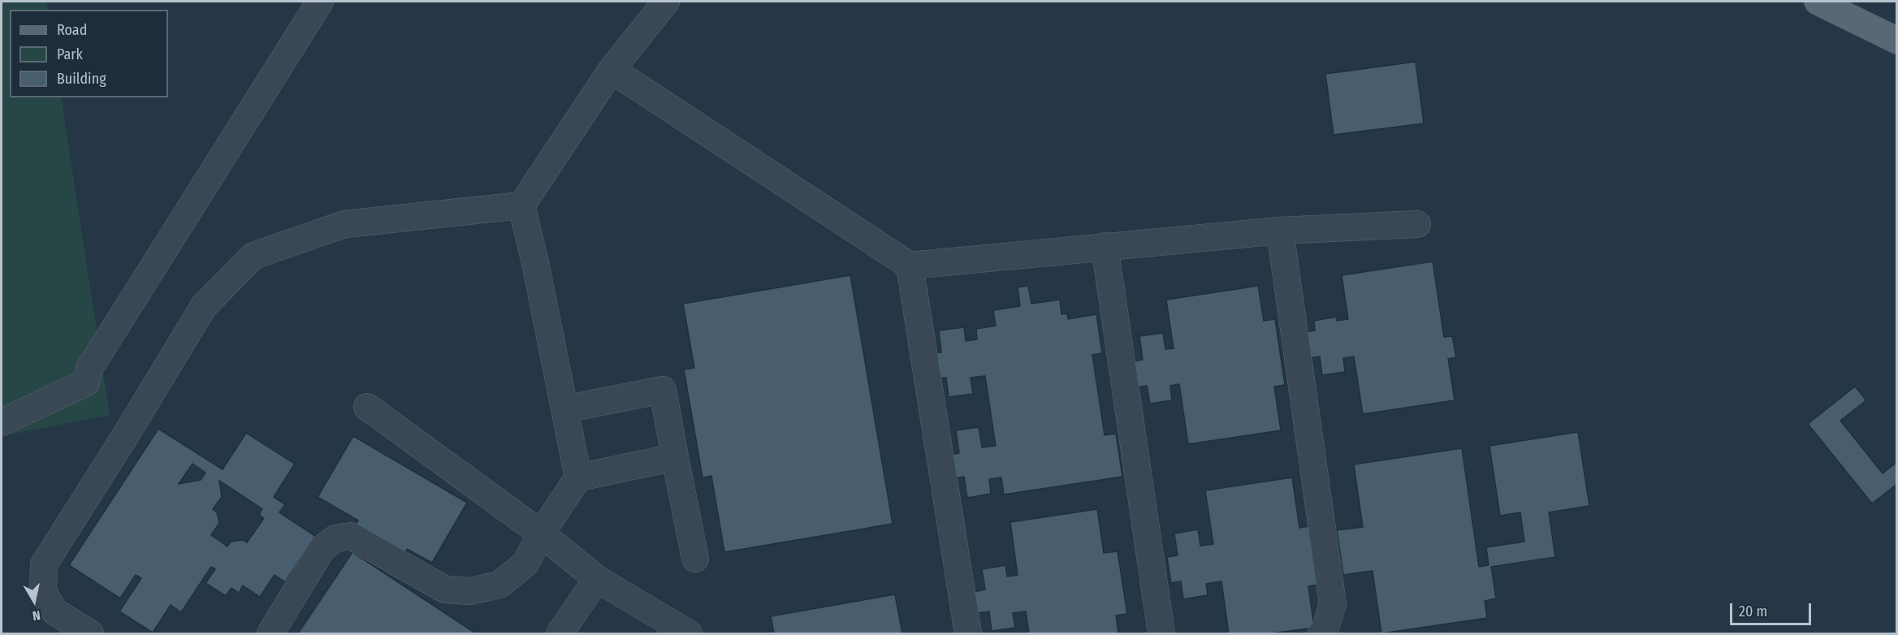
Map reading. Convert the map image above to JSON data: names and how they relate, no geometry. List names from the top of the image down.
{
  "legend": ["Road", "Park", "Building"],
  "scale_bar": "20 m",
  "north": "bottom"
}
